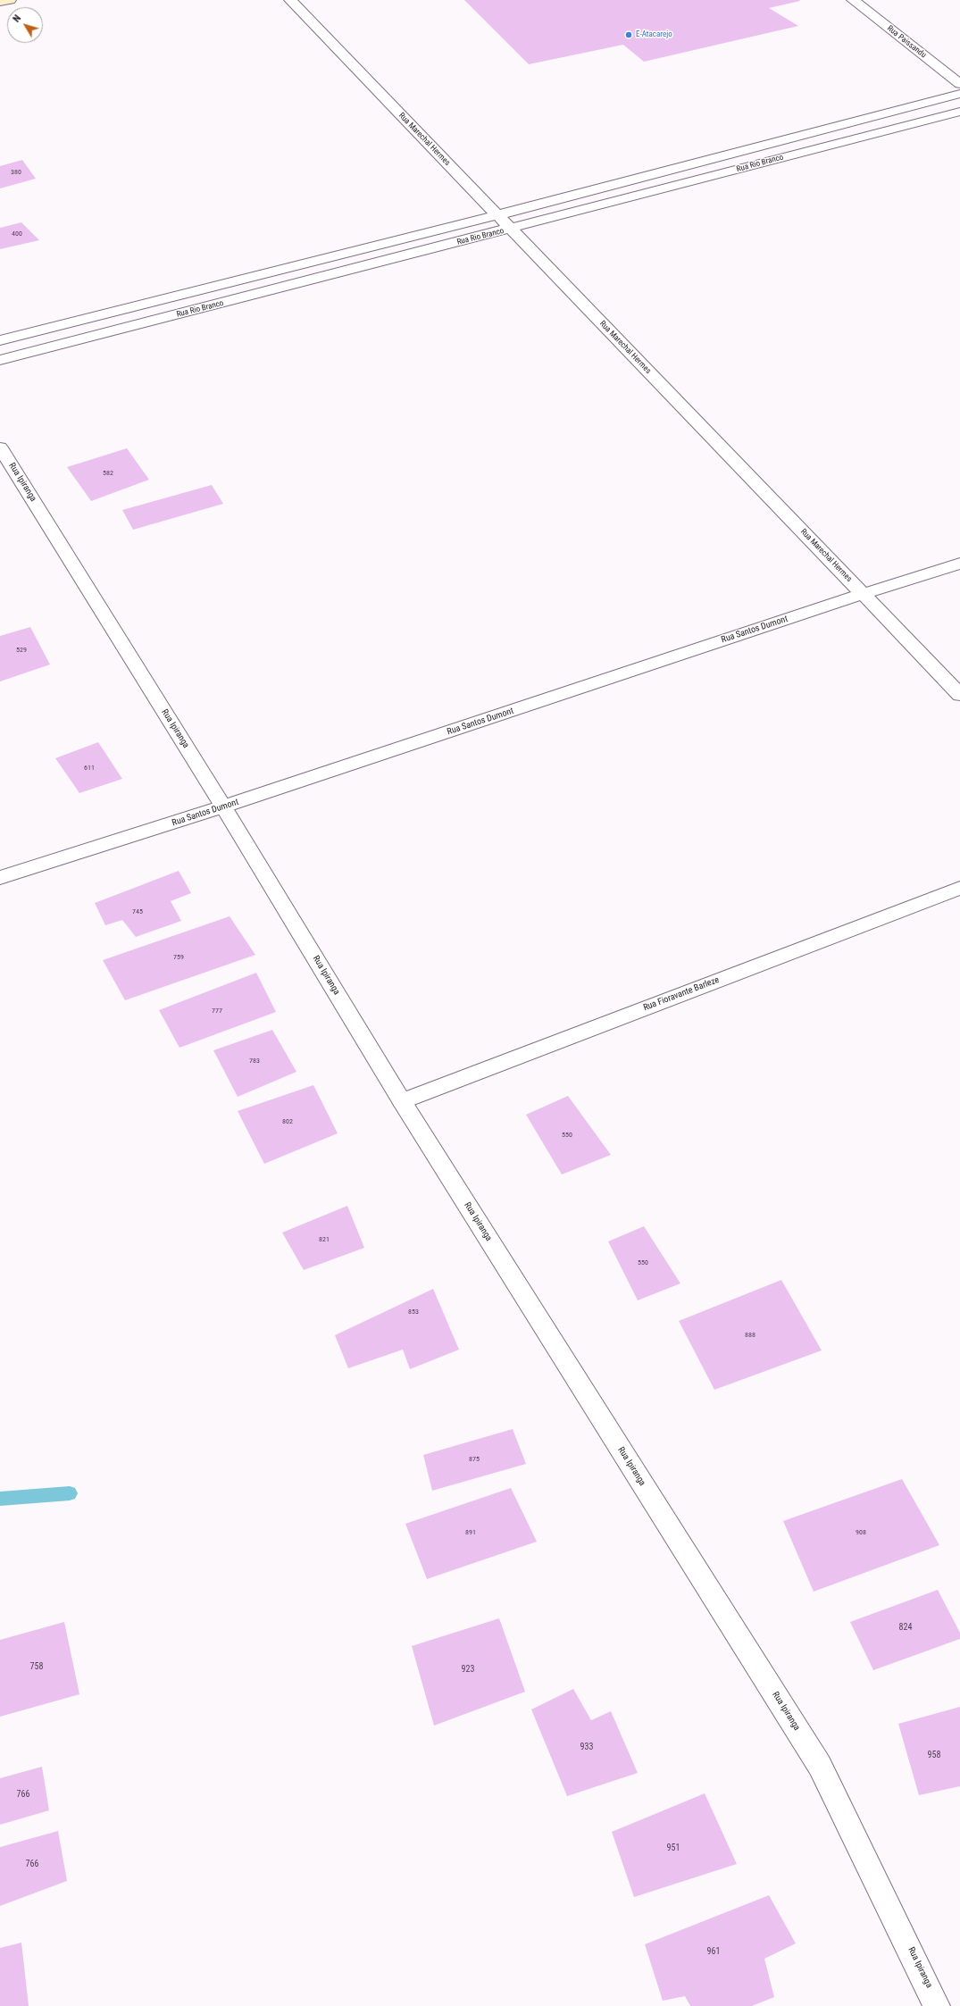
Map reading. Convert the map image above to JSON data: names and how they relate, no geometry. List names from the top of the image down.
{
  "streets": {
    "street": [
      "Rua Paissandu",
      "Rua Marechal Hermes",
      "Rua Rio Branco",
      "Rua Ipiranga",
      "Rua Santos Dumont",
      "Rua Fioravante Barleze"
    ]
  },
  "crossings": [
    ["Rua Marechal Hermes", "Rua Rio Branco"],
    ["Rua Marechal Hermes", "Rua Santos Dumont"],
    ["Rua Ipiranga", "Rua Santos Dumont"],
    ["Rua Ipiranga", "Rua Fioravante Barleze"]
  ],
  "places": ["E-Atacarejo"],
  "house_numbers": [
    "380",
    "400",
    "582",
    "529",
    "611",
    "745",
    "759",
    "777",
    "783",
    "802",
    "550",
    "821",
    "550",
    "853",
    "888",
    "875",
    "891",
    "908",
    "824",
    "758",
    "923",
    "933",
    "958",
    "766",
    "951",
    "766",
    "961"
  ],
  "north": "top left"
}
